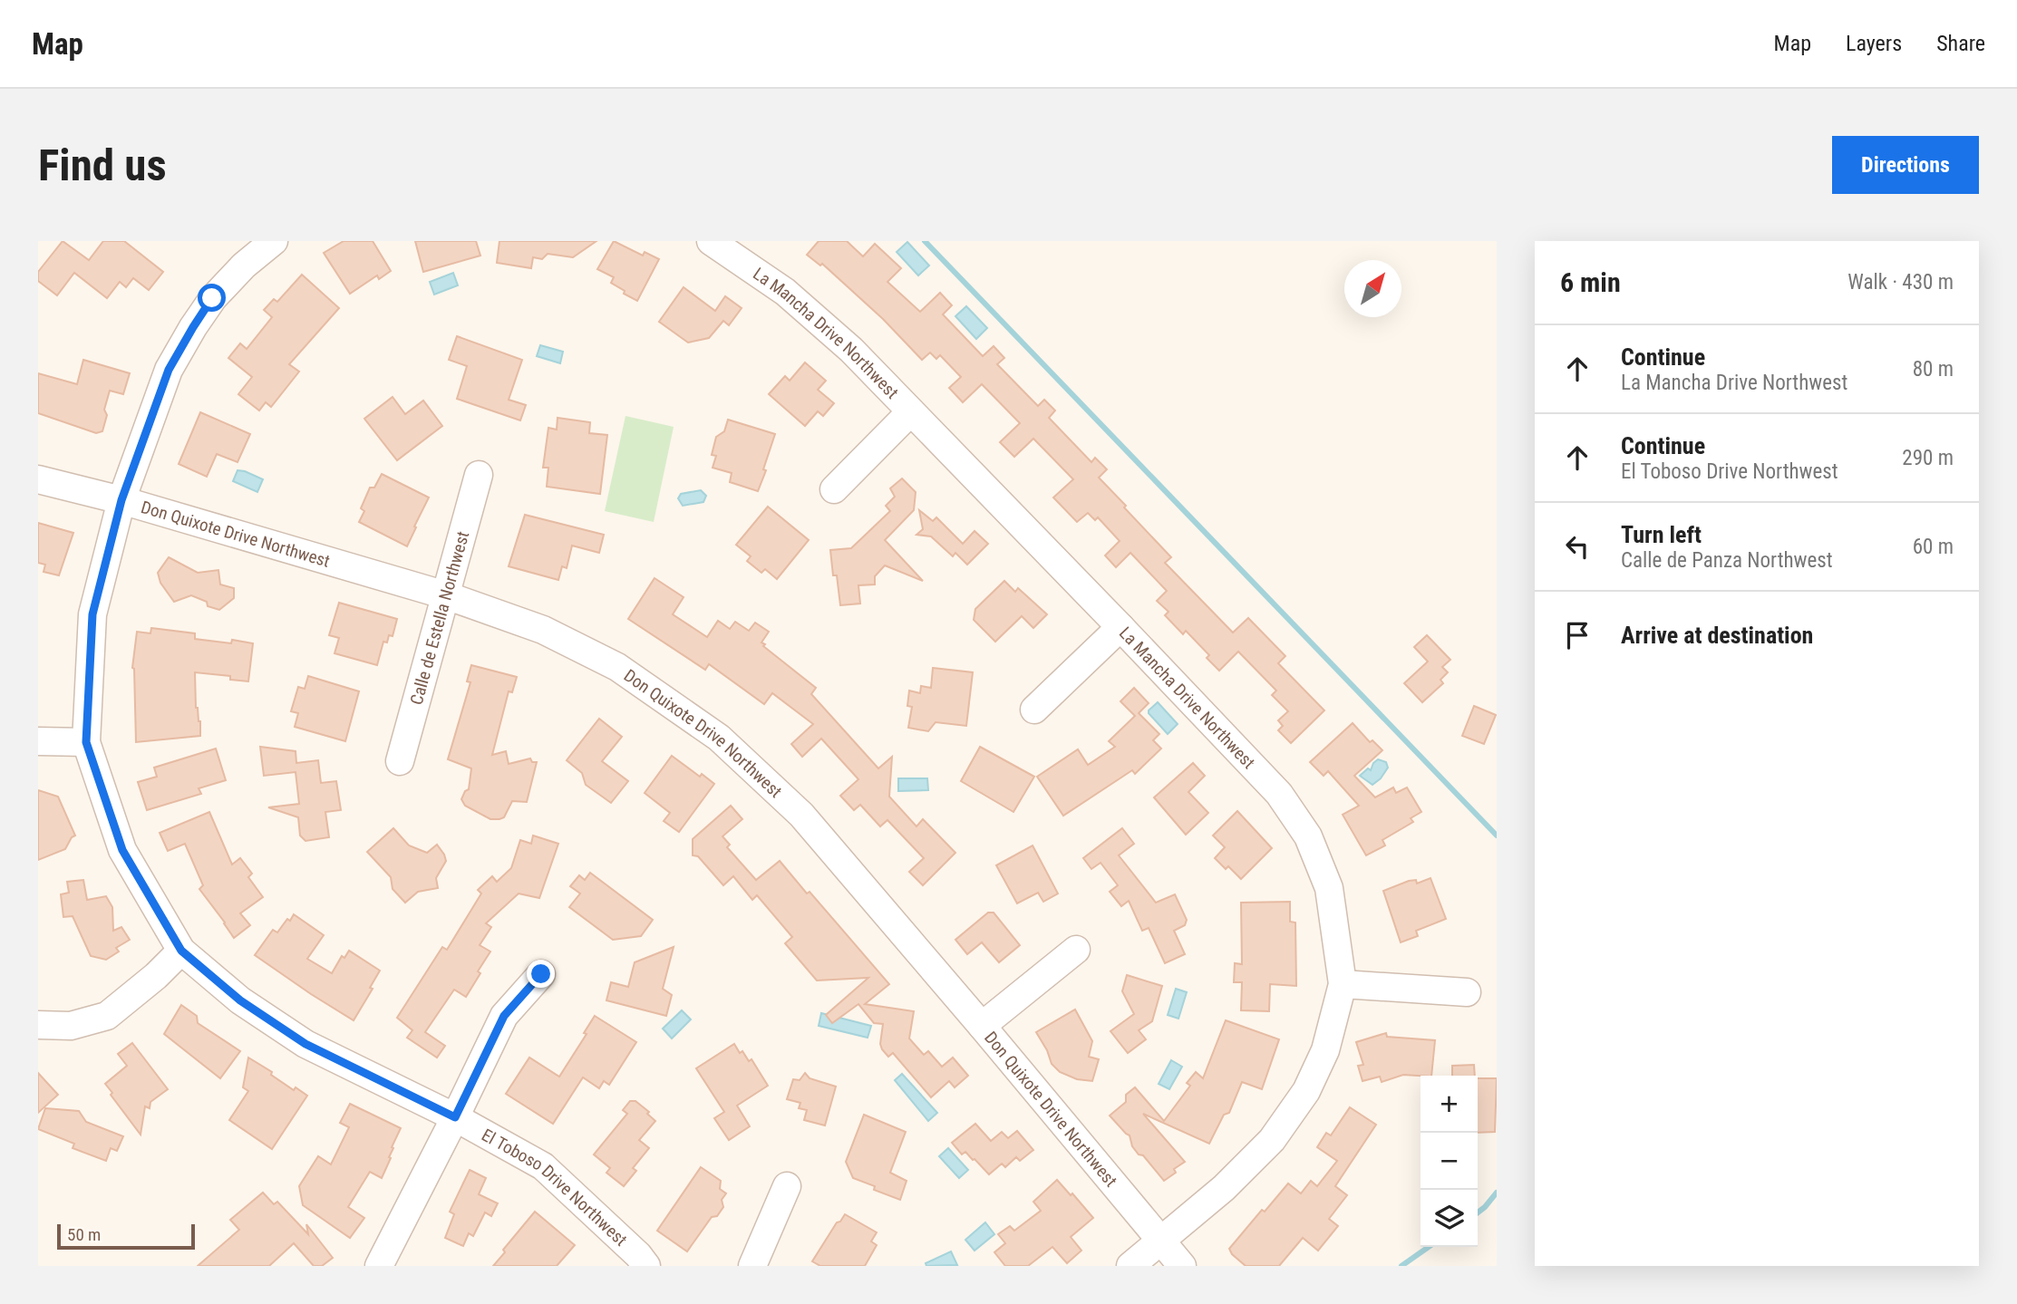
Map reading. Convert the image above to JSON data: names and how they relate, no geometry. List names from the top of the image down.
{
  "streets": {
    "street": [
      "La Mancha Drive Northwest",
      "Don Quixote Drive Northwest",
      "Calle de Estella Northwest",
      "El Toboso Drive Northwest"
    ]
  },
  "crossings": [
    ["La Mancha Drive Northwest", "Don Quixote Drive Northwest"],
    ["Don Quixote Drive Northwest", "Calle de Estella Northwest"],
    ["Don Quixote Drive Northwest", "El Toboso Drive Northwest"]
  ],
  "scale_bar": "50 m",
  "north": "top right",
  "page": {
    "header": "Map",
    "nav": ["Map", "Layers", "Share"],
    "buttons": "Directions",
    "title": "Find us",
    "heading": ["6 min", "Walk · 430 m"],
    "list": [
      ["Continue", "La Mancha Drive Northwest", "80 m"],
      ["Continue", "El Toboso Drive Northwest", "290 m"],
      ["Turn left", "Calle de Panza Northwest", "60 m"],
      "Arrive at destination"
    ],
    "map_buttons": ["+", "−"],
    "scale": "50 m"
  }
}
